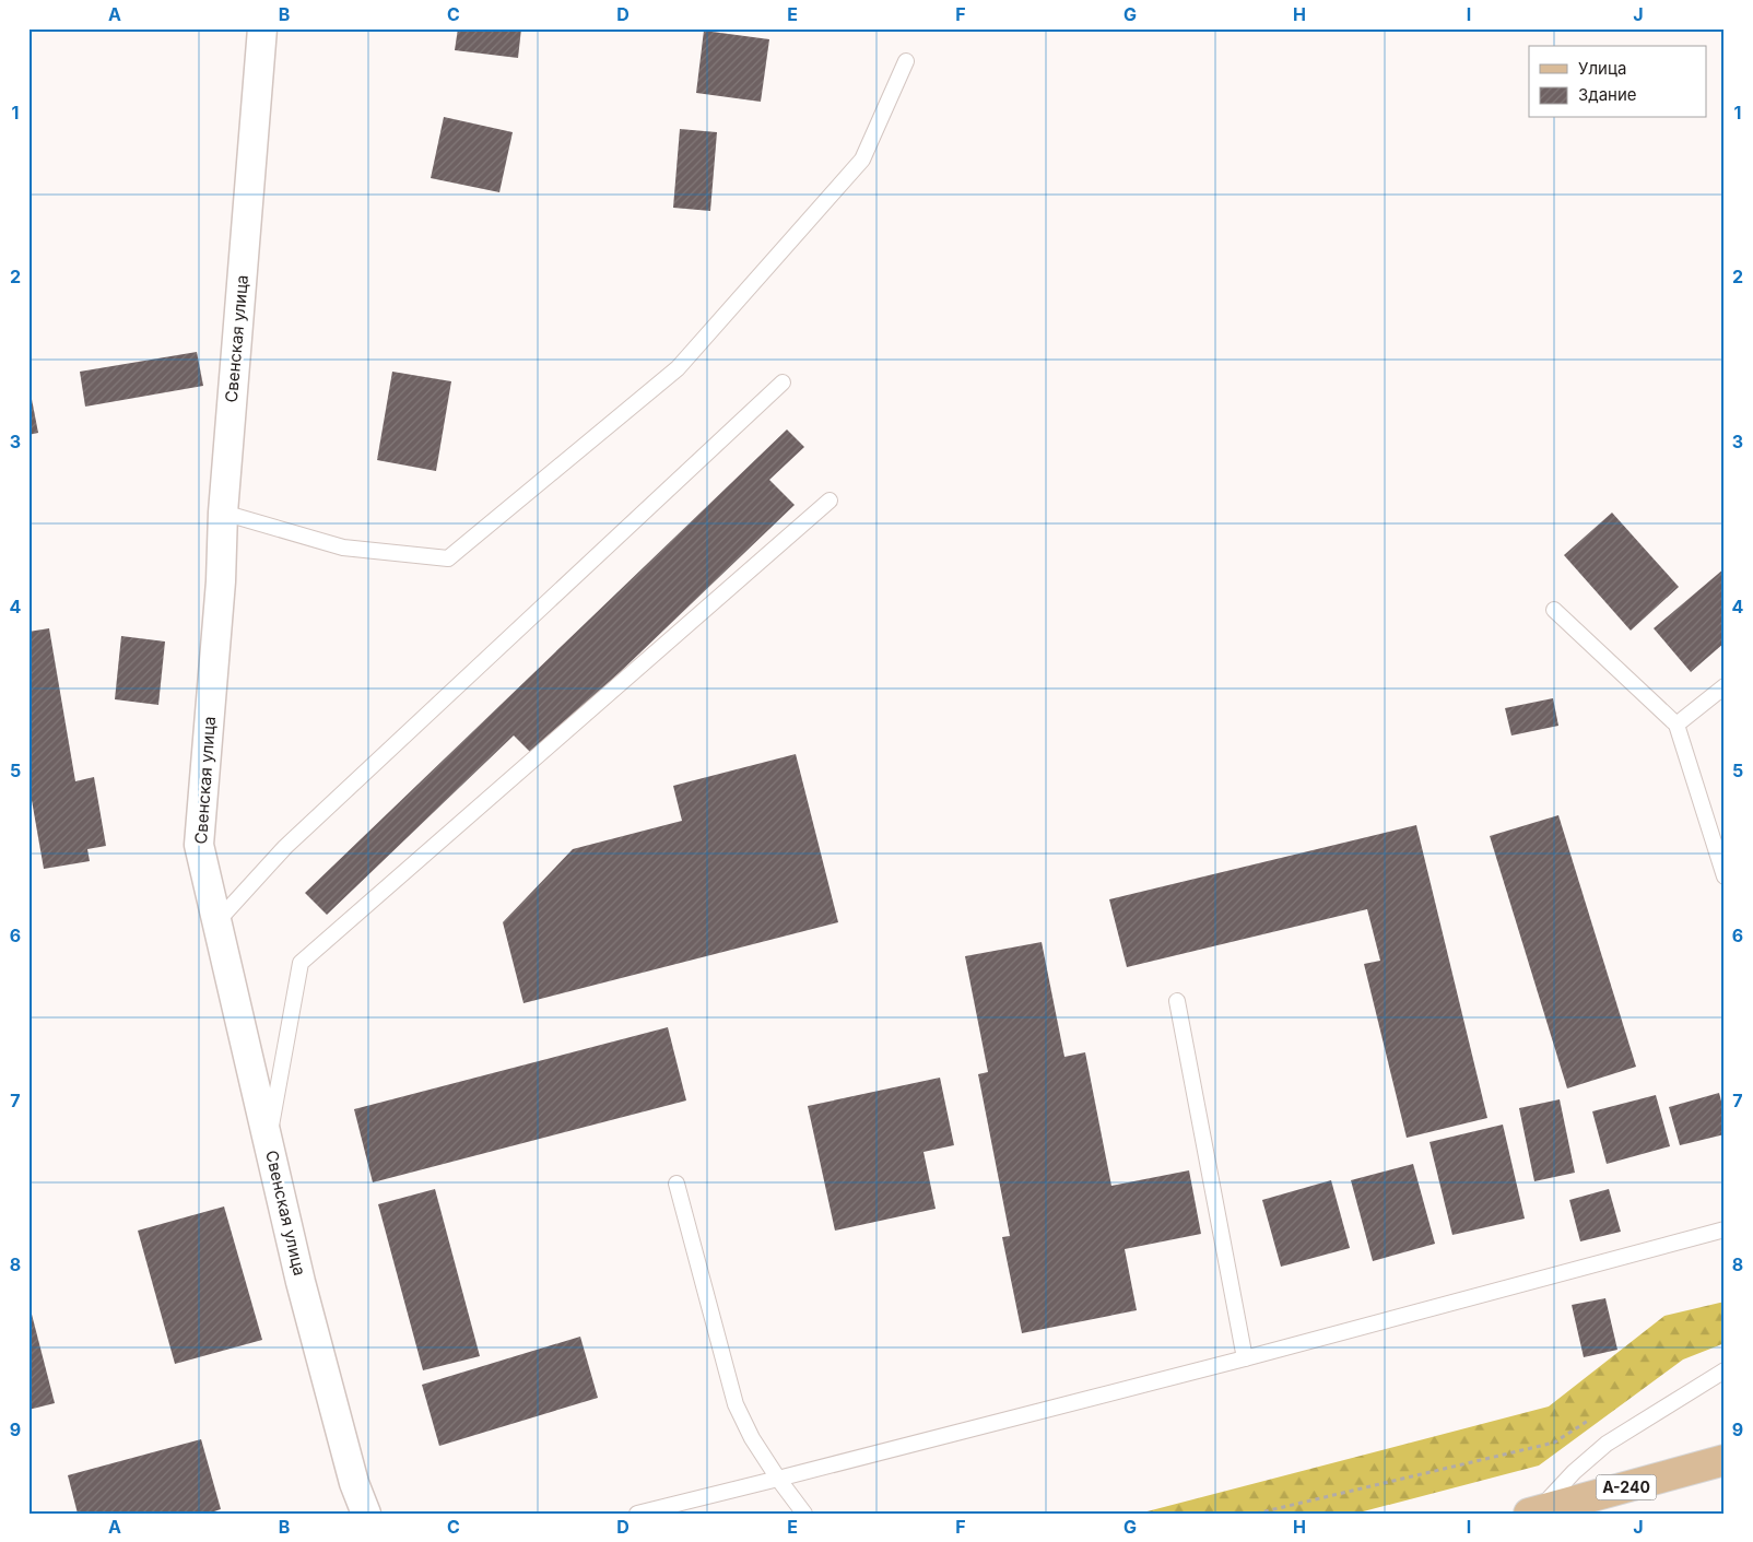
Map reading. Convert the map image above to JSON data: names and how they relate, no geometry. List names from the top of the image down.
{
  "streets": {
    "main road": ["А-240"],
    "street": ["Свенская улица"]
  },
  "legend": ["Улица", "Здание"],
  "grid": {
    "columns": [
      "A",
      "B",
      "C",
      "D",
      "E",
      "F",
      "G",
      "H",
      "I",
      "J"
    ],
    "rows": [
      "1",
      "2",
      "3",
      "4",
      "5",
      "6",
      "7",
      "8",
      "9"
    ]
  }
}
